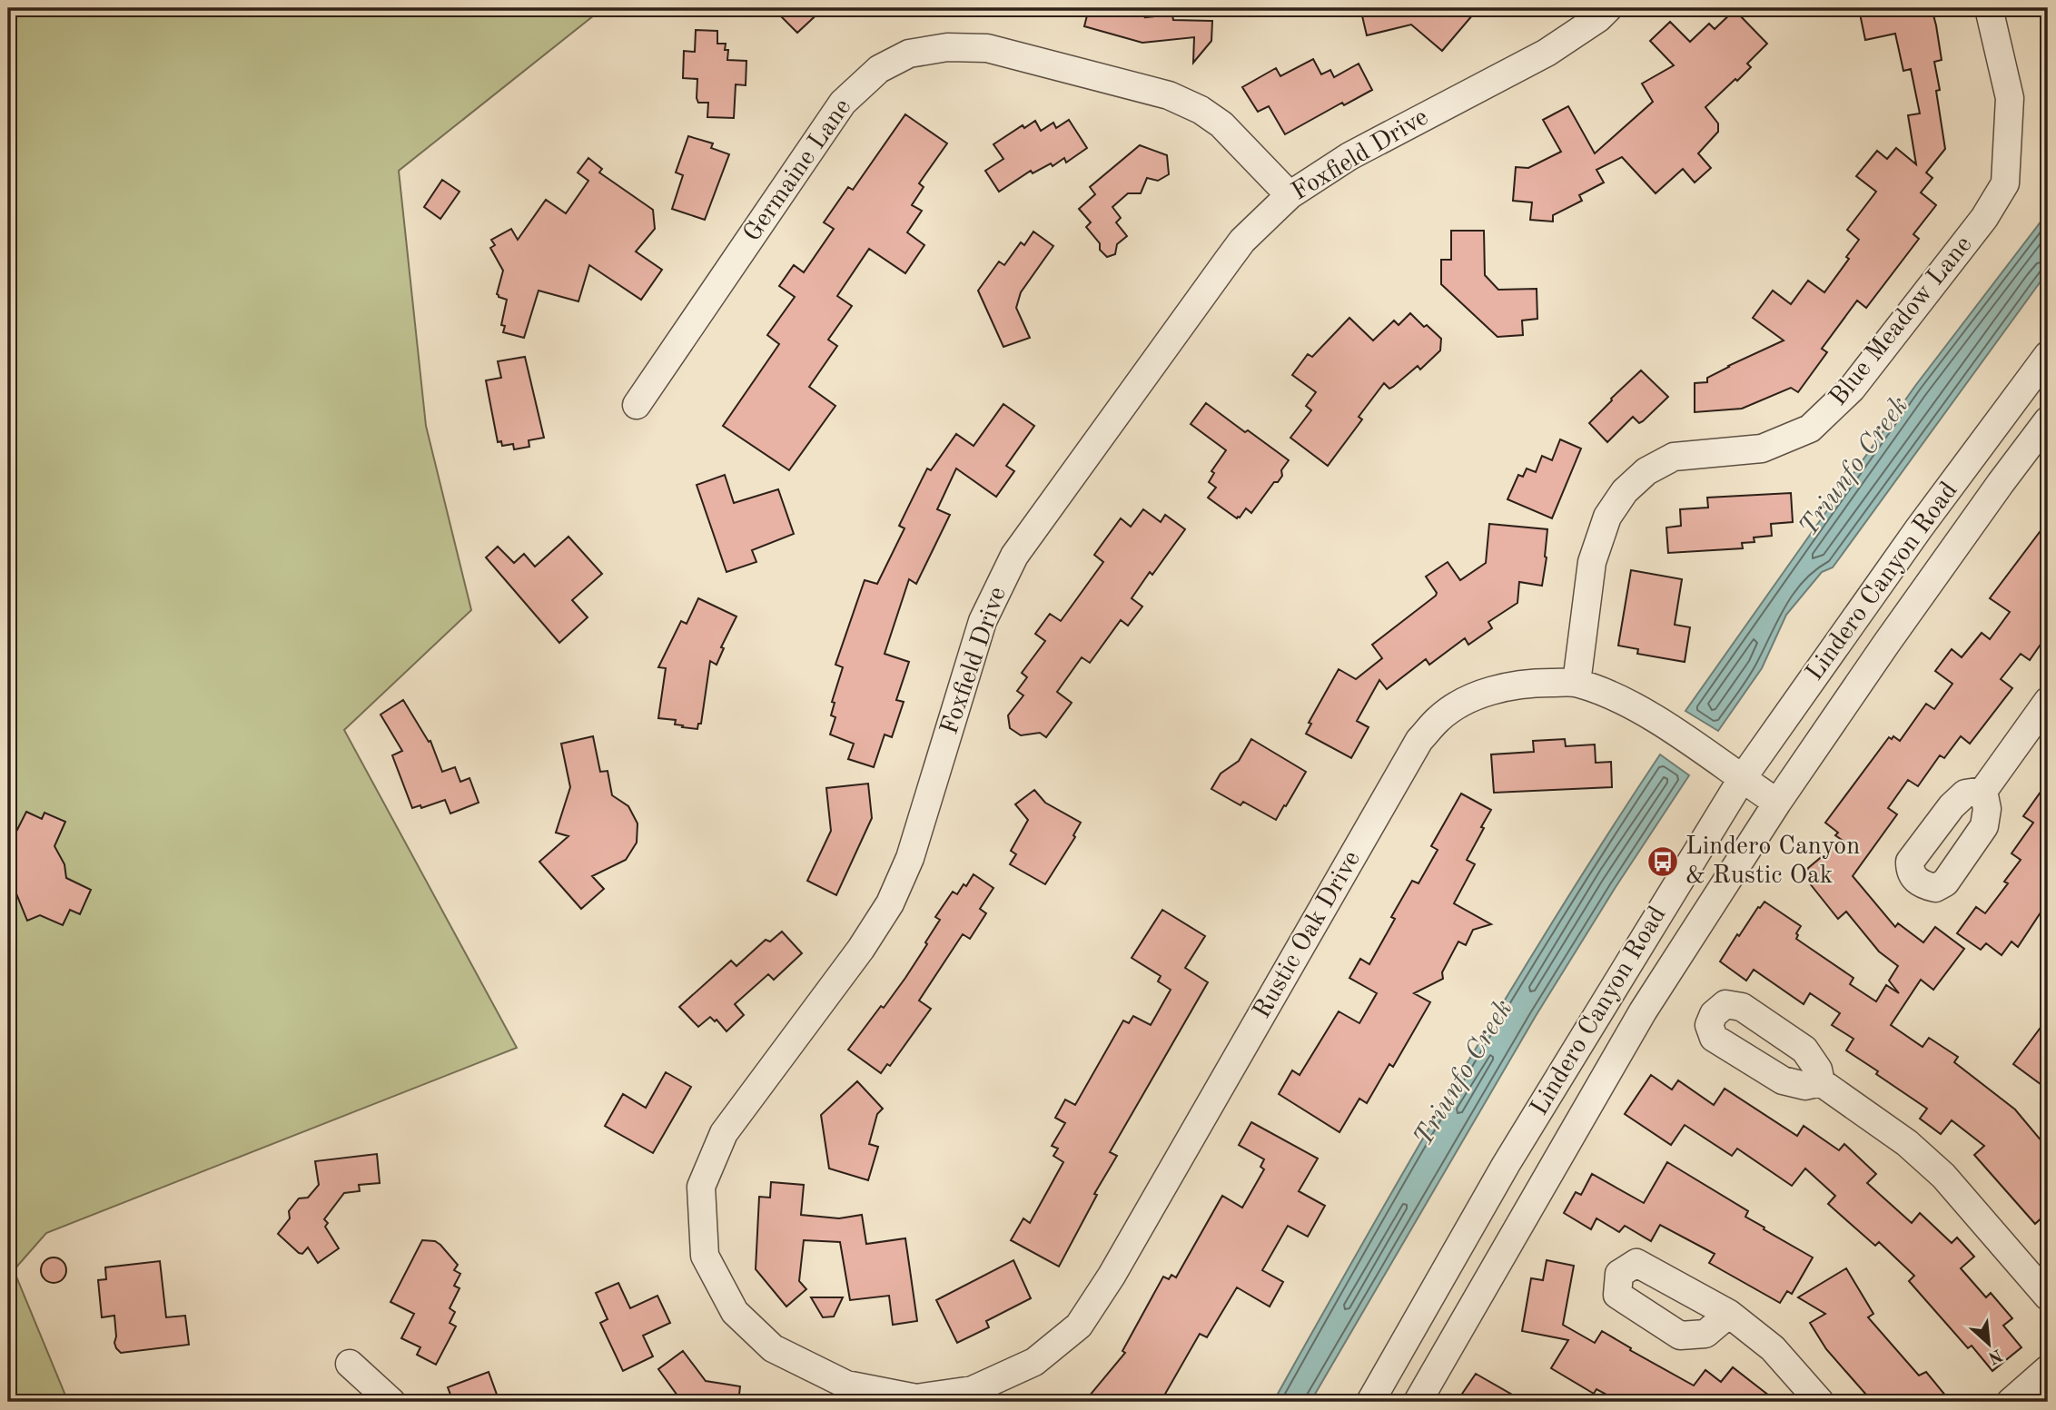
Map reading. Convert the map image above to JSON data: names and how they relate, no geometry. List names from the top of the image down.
{
  "streets": {
    "street": [
      "Foxfield Drive",
      "Germaine Lane",
      "Blue Meadow Lane",
      "Lindero Canyon Road",
      "Rustic Oak Drive"
    ]
  },
  "crossings": [
    ["Foxfield Drive", "Germaine Lane"],
    ["Foxfield Drive", "Rustic Oak Drive"],
    ["Blue Meadow Lane", "Rustic Oak Drive"],
    ["Lindero Canyon Road", "Rustic Oak Drive"]
  ],
  "water": ["Triunfo Creek"],
  "places": {
    "bus stop": ["Lindero Canyon & Rustic Oak"]
  },
  "north": "bottom right"
}
